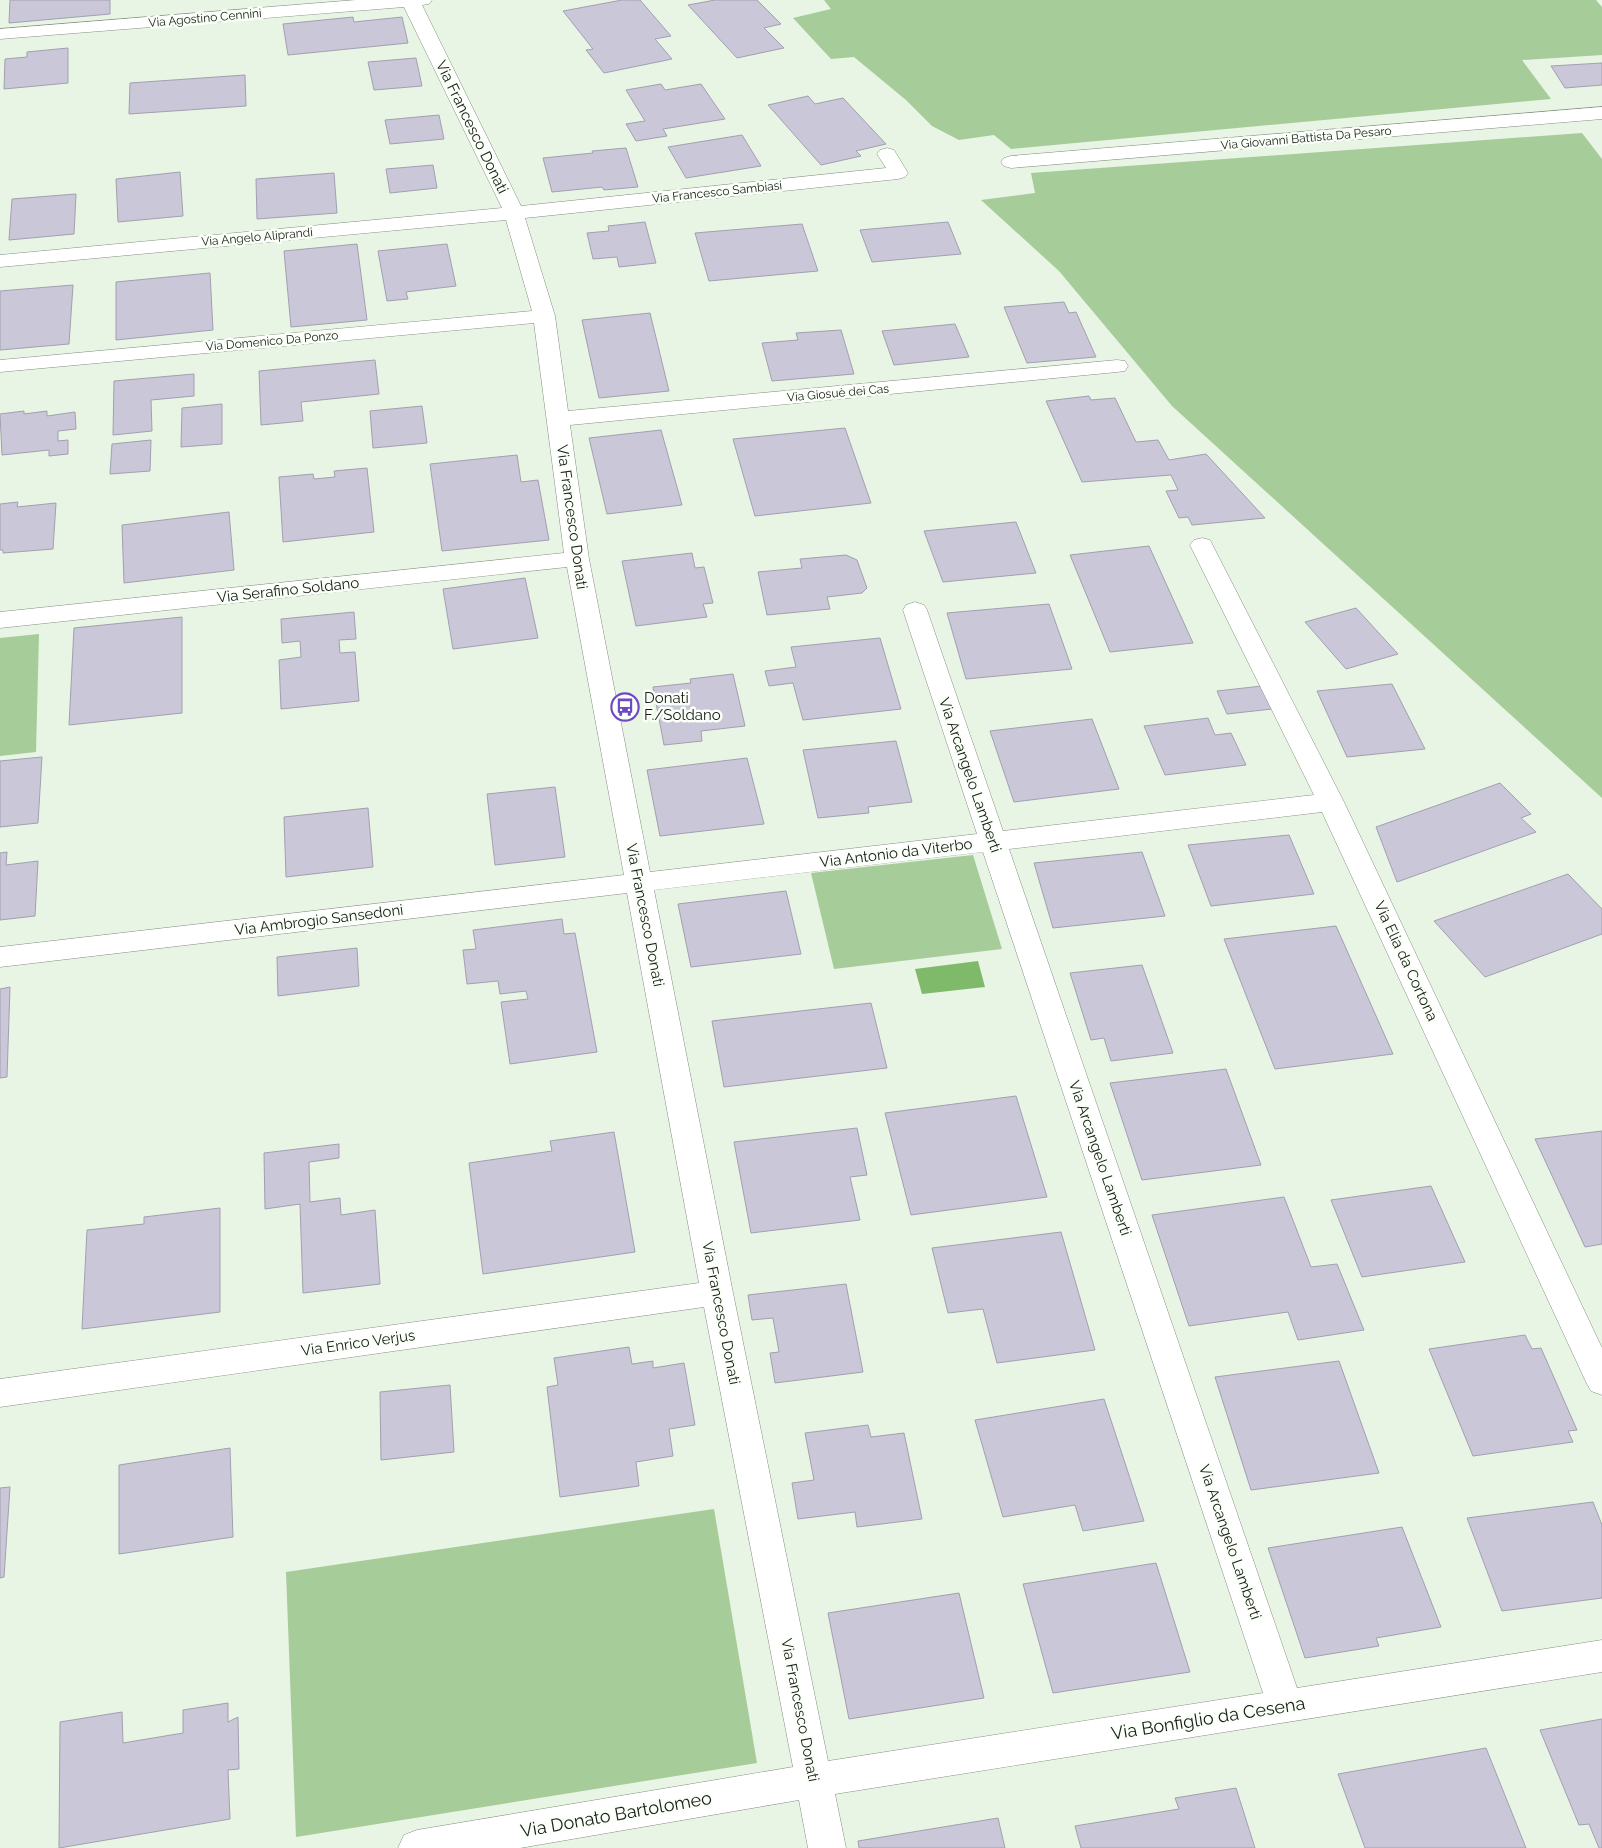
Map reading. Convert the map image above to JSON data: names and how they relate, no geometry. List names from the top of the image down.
{
  "streets": {
    "street": [
      "Via Agostino Cennini",
      "Via Francesco Donati",
      "Via Giovanni Battista Da Pesaro",
      "Via Francesco Sambiasi",
      "Via Angelo Aliprandi",
      "Via Domenico Da Ponzo",
      "Via Giosuè dei Cas",
      "Via Serafino Soldano",
      "Via Arcangelo Lamberti",
      "Via Antonio da Viterbo",
      "Via Ambrogio Sansedoni",
      "Via Elia da Cortona",
      "Via Enrico Verjus",
      "Via Bonfiglio da Cesena",
      "Via Donato Bartolomeo"
    ]
  },
  "crossings": [
    ["Via Agostino Cennini", "Via Francesco Donati"],
    ["Via Francesco Donati", "Via Francesco Sambiasi"],
    ["Via Francesco Donati", "Via Angelo Aliprandi"],
    ["Via Francesco Donati", "Via Domenico Da Ponzo"],
    ["Via Francesco Donati", "Via Giosuè dei Cas"],
    ["Via Francesco Donati", "Via Serafino Soldano"],
    ["Via Francesco Donati", "Via Antonio da Viterbo"],
    ["Via Francesco Donati", "Via Ambrogio Sansedoni"],
    ["Via Francesco Donati", "Via Enrico Verjus"],
    ["Via Francesco Donati", "Via Bonfiglio da Cesena"],
    ["Via Francesco Donati", "Via Donato Bartolomeo"],
    ["Via Francesco Sambiasi", "Via Angelo Aliprandi"],
    ["Via Arcangelo Lamberti", "Via Antonio da Viterbo"],
    ["Via Arcangelo Lamberti", "Via Bonfiglio da Cesena"],
    ["Via Antonio da Viterbo", "Via Ambrogio Sansedoni"],
    ["Via Antonio da Viterbo", "Via Elia da Cortona"],
    ["Via Bonfiglio da Cesena", "Via Donato Bartolomeo"]
  ],
  "places": {
    "bus stop": ["Donati F./Soldano"]
  }
}
